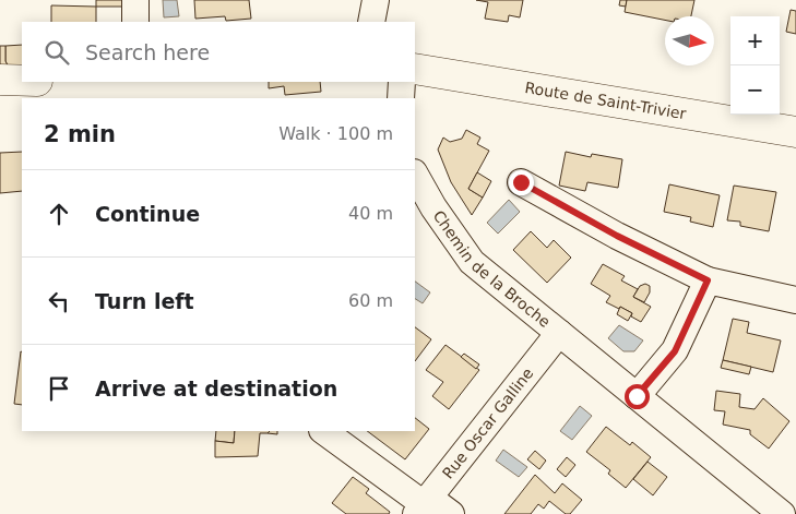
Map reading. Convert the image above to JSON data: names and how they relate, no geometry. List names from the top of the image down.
{
  "streets": {
    "main road": ["Route de Saint-Trivier"],
    "street": ["Chemin de la Broche", "Rue Oscar Galline"]
  },
  "crossings": [
    ["Chemin de la Broche", "Rue Oscar Galline"]
  ],
  "north": "right",
  "page": {
    "map_buttons": ["+", "−"],
    "search": "Search here",
    "heading": ["2 min", "Walk · 100 m"],
    "list": [
      ["Continue", "40 m"],
      ["Turn left", "60 m"],
      "Arrive at destination"
    ]
  }
}
